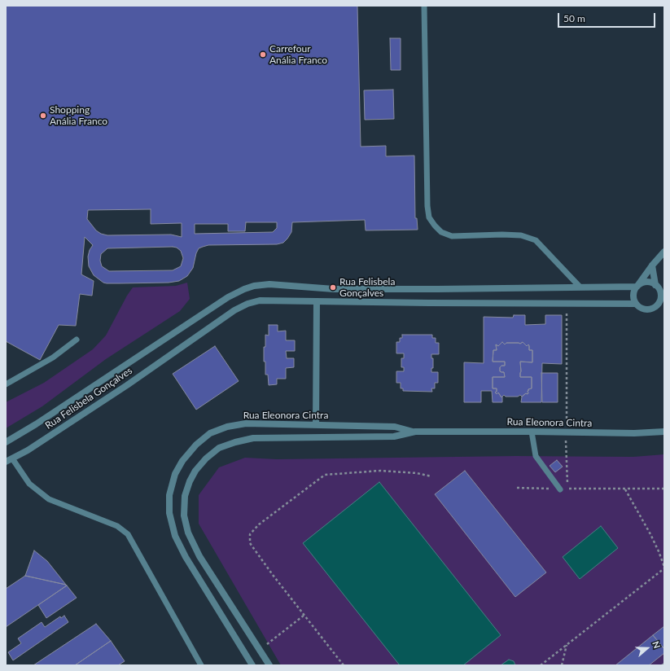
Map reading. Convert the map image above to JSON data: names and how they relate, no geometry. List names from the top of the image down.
{
  "streets": {
    "street": ["Rua Felisbela Gonçalves", "Rua Eleonora Cintra"]
  },
  "places": ["Carrefour Anália Franco", "Shopping Anália Franco", "Rua Felisbela Gonçalves"],
  "scale_bar": "50 m",
  "north": "right"
}
